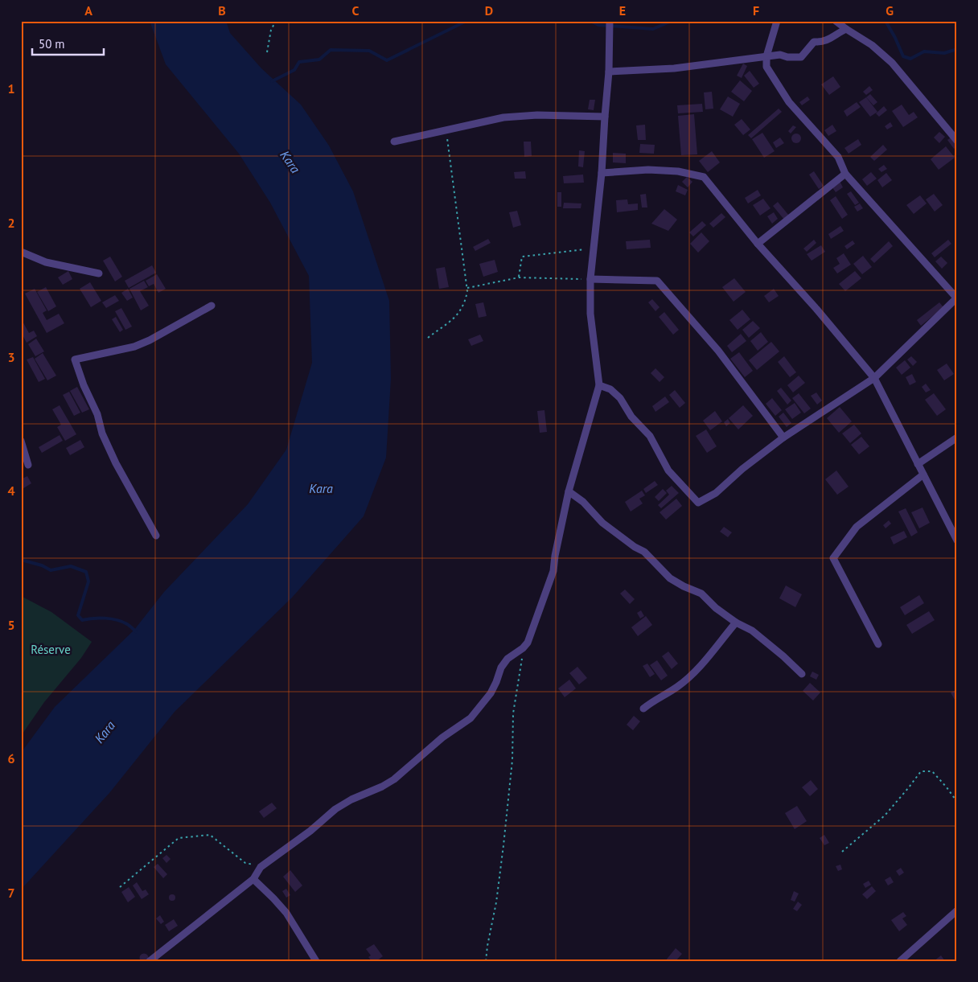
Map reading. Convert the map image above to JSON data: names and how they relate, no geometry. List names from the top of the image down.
{
  "water": ["Kara"],
  "parks": ["Réserve"],
  "scale_bar": "50 m",
  "grid": {
    "columns": [
      "A",
      "B",
      "C",
      "D",
      "E",
      "F",
      "G"
    ],
    "rows": [
      "1",
      "2",
      "3",
      "4",
      "5",
      "6",
      "7"
    ]
  }
}
